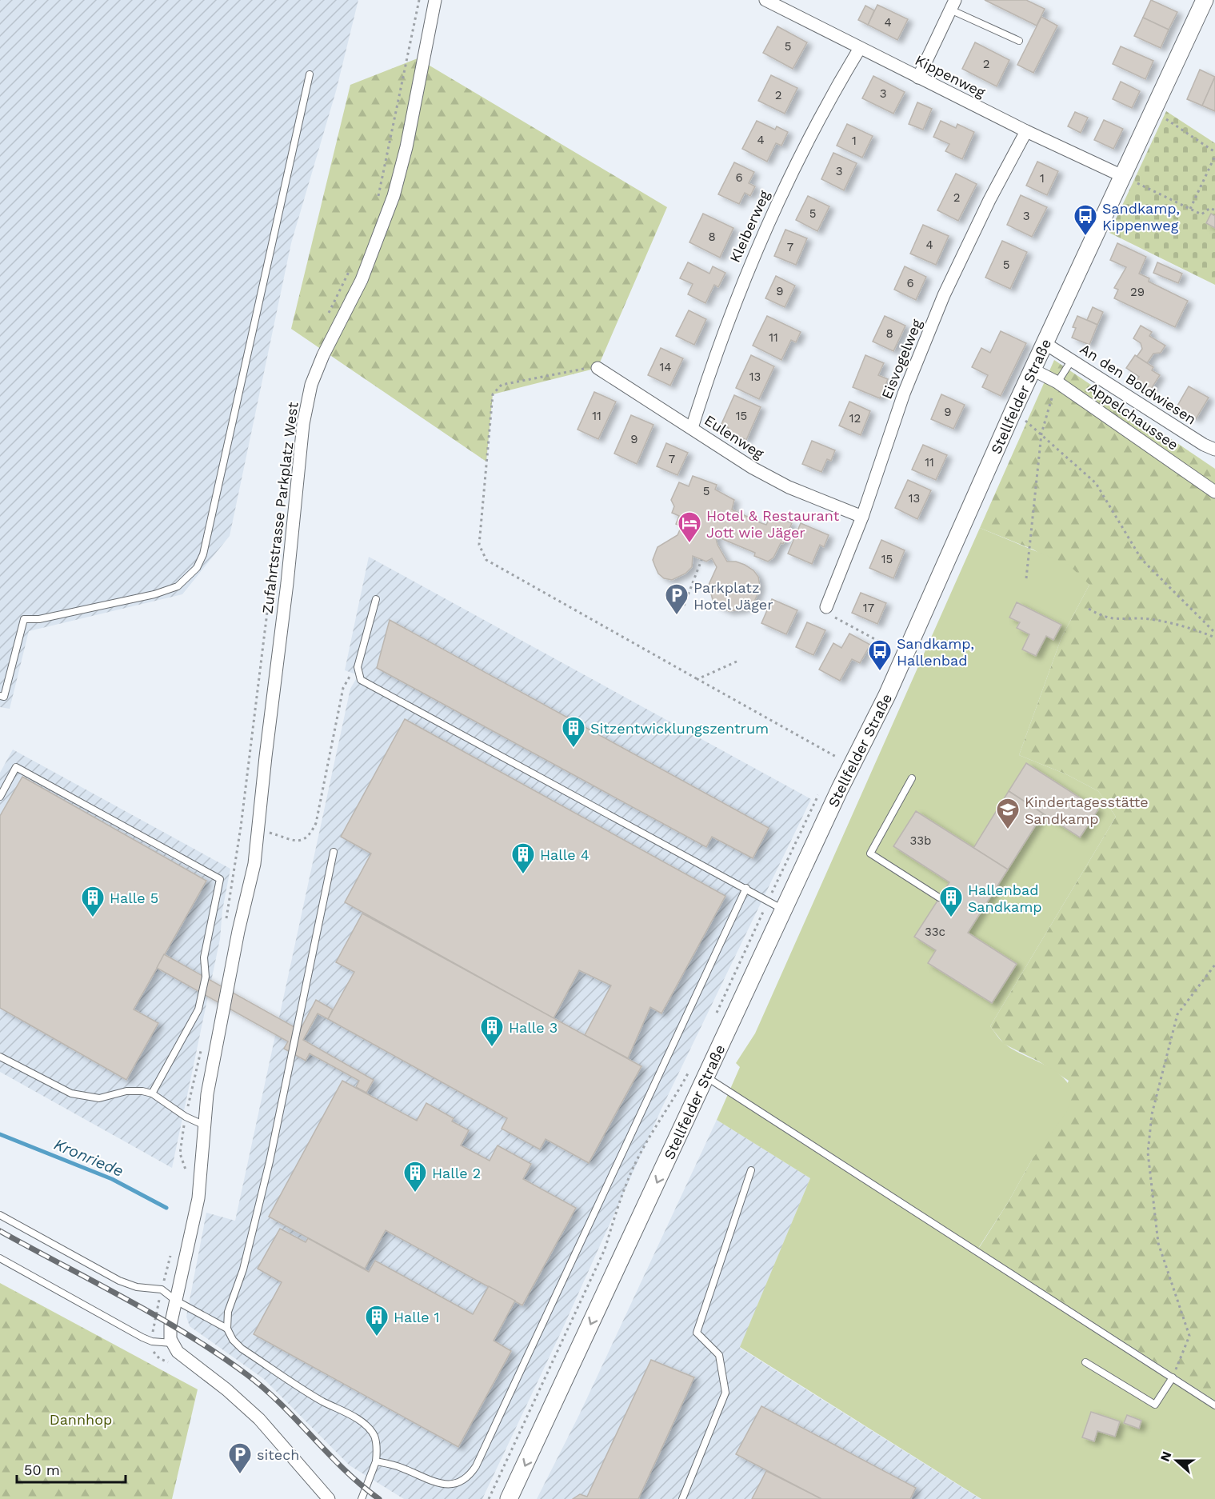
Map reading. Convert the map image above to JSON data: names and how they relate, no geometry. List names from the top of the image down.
{
  "streets": {
    "street": [
      "Kippenweg",
      "Kleiberweg",
      "Eisvogelweg",
      "An den Boldwiesen",
      "Stellfelder Straße",
      "Appelchaussee",
      "Eulenweg",
      "Zufahrtstrasse Parkplatz West"
    ]
  },
  "crossings": [
    ["Kippenweg", "Kleiberweg"],
    ["Kippenweg", "Eisvogelweg"],
    ["Kippenweg", "Stellfelder Straße"],
    ["Kleiberweg", "Eulenweg"],
    ["Eisvogelweg", "Eulenweg"],
    ["An den Boldwiesen", "Stellfelder Straße"],
    ["Stellfelder Straße", "Appelchaussee"]
  ],
  "water": ["Kronriede"],
  "parks": ["Dannhop"],
  "places": {
    "bus stop": ["Sandkamp, Kippenweg", "Sandkamp, Hallenbad"],
    "hotel": ["Hotel & Restaurant Jott wie Jäger"],
    "parking": ["Parkplatz Hotel Jäger", "sitech"],
    "building": [
      "Sitzentwicklungszentrum",
      "Halle 4",
      "Halle 5",
      "Hallenbad Sandkamp",
      "Halle 3",
      "Halle 2",
      "Halle 1"
    ],
    "school or university": ["Kindertagesstätte Sandkamp"]
  },
  "house_numbers": [
    "4",
    "5",
    "2",
    "3",
    "2",
    "4",
    "1",
    "3",
    "6",
    "1",
    "2",
    "5",
    "3",
    "8",
    "4",
    "7",
    "5",
    "6",
    "9",
    "29",
    "8",
    "11",
    "14",
    "13",
    "9",
    "11",
    "15",
    "12",
    "9",
    "7",
    "11",
    "5",
    "13",
    "15",
    "17",
    "33b",
    "33c"
  ],
  "scale_bar": "50 m",
  "north": "left"
}
